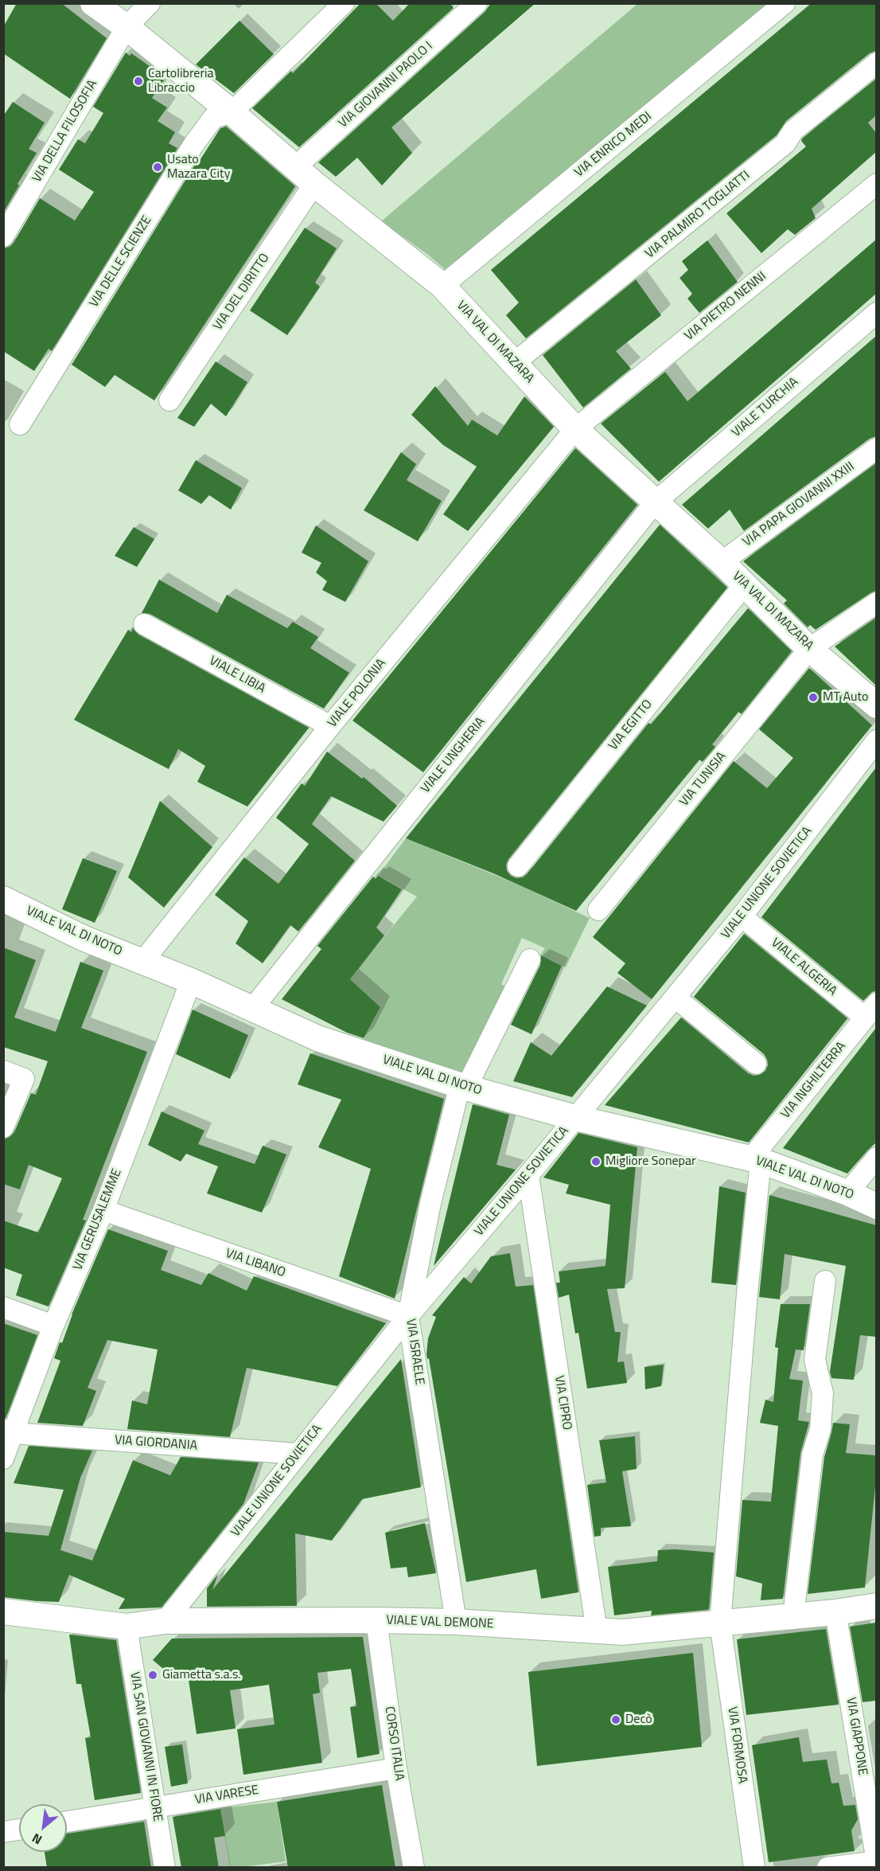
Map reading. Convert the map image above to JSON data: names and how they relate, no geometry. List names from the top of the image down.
{
  "streets": {
    "street": [
      "VIA GIOVANNI PAOLO I",
      "VIA DELLA FILOSOFIA",
      "VIA ENRICO MEDI",
      "VIA PALMIRO TOGLIATTI",
      "VIA DELLE SCIENZE",
      "VIA DEL DIRITTO",
      "VIA PIETRO NENNI",
      "VIA VAL DI MAZARA",
      "VIALE TURCHIA",
      "VIA PAPA GIOVANNI XXIII",
      "VIALE LIBIA",
      "VIALE POLONIA",
      "VIA EGITTO",
      "VIALE UNGHERIA",
      "VIA TUNISIA",
      "VIALE UNIONE SOVIETICA",
      "VIALE VAL DI NOTO",
      "VIALE ALGERIA",
      "VIA INGHILTERRA",
      "VIA GERUSALEMME",
      "VIA LIBANO",
      "VIA ISRAELE",
      "VIA CIPRO",
      "VIA GIORDANIA",
      "VIALE VAL DEMONE",
      "VIA GIAPPONE",
      "CORSO ITALIA",
      "VIA FORMOSA",
      "VIA SAN GIOVANNI IN FIORE",
      "VIA VARESE"
    ]
  },
  "crossings": [
    ["VIA GIOVANNI PAOLO I", "VIA VAL DI MAZARA"],
    ["VIA DELLA FILOSOFIA", "VIA VAL DI MAZARA"],
    ["VIA ENRICO MEDI", "VIA VAL DI MAZARA"],
    ["VIA PALMIRO TOGLIATTI", "VIA VAL DI MAZARA"],
    ["VIA DELLE SCIENZE", "VIA VAL DI MAZARA"],
    ["VIA DEL DIRITTO", "VIA VAL DI MAZARA"],
    ["VIA PIETRO NENNI", "VIA VAL DI MAZARA"],
    ["VIA PIETRO NENNI", "VIALE POLONIA"],
    ["VIA VAL DI MAZARA", "VIALE TURCHIA"],
    ["VIA VAL DI MAZARA", "VIA PAPA GIOVANNI XXIII"],
    ["VIA VAL DI MAZARA", "VIALE POLONIA"],
    ["VIA VAL DI MAZARA", "VIA EGITTO"],
    ["VIA VAL DI MAZARA", "VIALE UNGHERIA"],
    ["VIA VAL DI MAZARA", "VIA TUNISIA"],
    ["VIALE TURCHIA", "VIALE UNGHERIA"],
    ["VIALE LIBIA", "VIALE POLONIA"],
    ["VIALE POLONIA", "VIALE VAL DI NOTO"],
    ["VIALE UNGHERIA", "VIALE VAL DI NOTO"],
    ["VIALE UNIONE SOVIETICA", "VIALE VAL DI NOTO"],
    ["VIALE UNIONE SOVIETICA", "VIALE ALGERIA"],
    ["VIALE UNIONE SOVIETICA", "VIA LIBANO"],
    ["VIALE UNIONE SOVIETICA", "VIA ISRAELE"],
    ["VIALE UNIONE SOVIETICA", "VIA CIPRO"],
    ["VIALE UNIONE SOVIETICA", "VIA GIORDANIA"],
    ["VIALE UNIONE SOVIETICA", "VIALE VAL DEMONE"],
    ["VIALE VAL DI NOTO", "VIA INGHILTERRA"],
    ["VIALE VAL DI NOTO", "VIA GERUSALEMME"],
    ["VIALE VAL DI NOTO", "VIA ISRAELE"],
    ["VIALE VAL DI NOTO", "VIA FORMOSA"],
    ["VIALE ALGERIA", "VIA INGHILTERRA"],
    ["VIA INGHILTERRA", "VIA FORMOSA"],
    ["VIA GERUSALEMME", "VIA LIBANO"],
    ["VIA GERUSALEMME", "VIA GIORDANIA"],
    ["VIA LIBANO", "VIA ISRAELE"],
    ["VIA ISRAELE", "VIALE VAL DEMONE"],
    ["VIA CIPRO", "VIALE VAL DEMONE"],
    ["VIALE VAL DEMONE", "VIA GIAPPONE"],
    ["VIALE VAL DEMONE", "CORSO ITALIA"],
    ["VIALE VAL DEMONE", "VIA FORMOSA"],
    ["VIALE VAL DEMONE", "VIA SAN GIOVANNI IN FIORE"],
    ["CORSO ITALIA", "VIA VARESE"],
    ["VIA SAN GIOVANNI IN FIORE", "VIA VARESE"]
  ],
  "places": [
    "Cartolibreria Libraccio",
    "Usato Mazara City",
    "MT Auto",
    "Migliore Sonepar",
    "Giametta s.a.s.",
    "Decò"
  ],
  "north": "bottom left"
}
